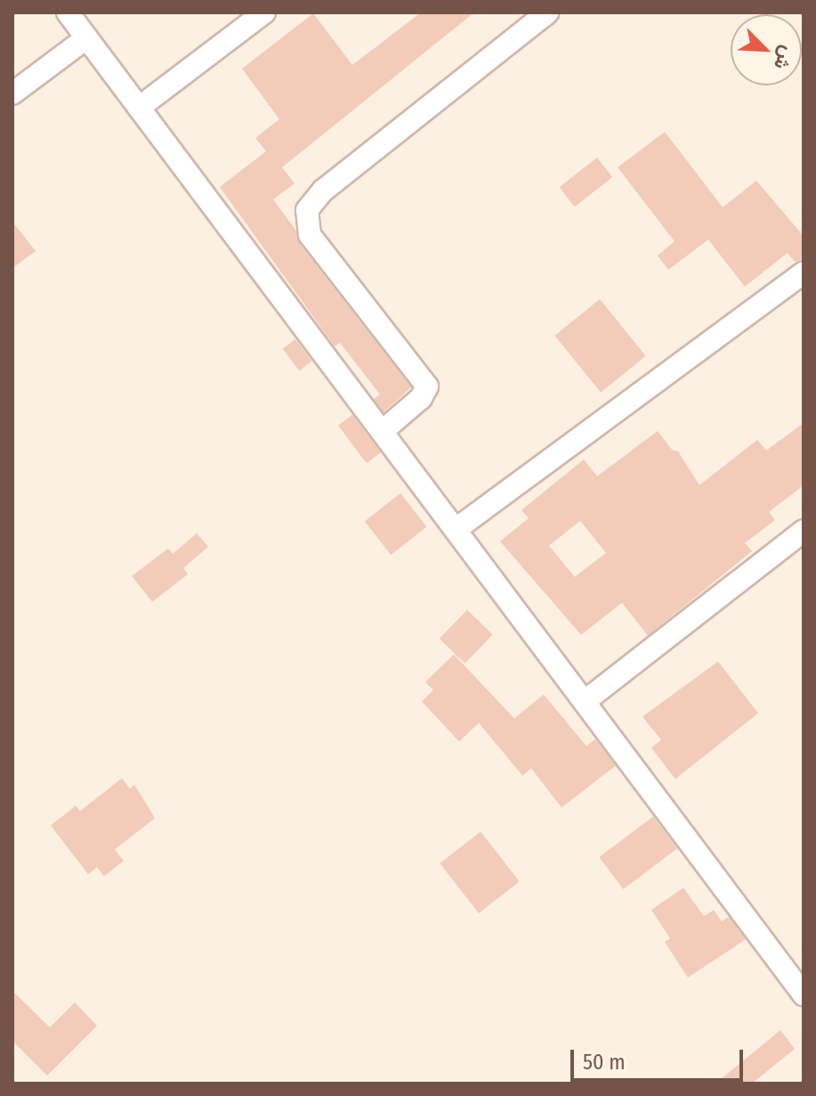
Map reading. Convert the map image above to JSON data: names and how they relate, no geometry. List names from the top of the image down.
{
  "scale_bar": "50 m",
  "north": "bottom right"
}
